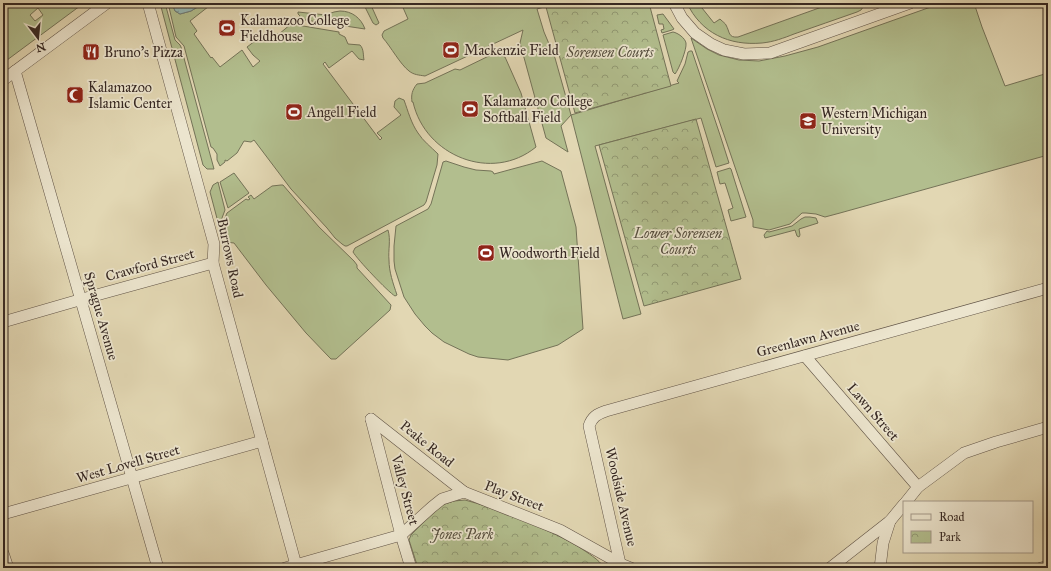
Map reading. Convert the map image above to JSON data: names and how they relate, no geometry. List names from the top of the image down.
{
  "streets": {
    "street": [
      "Burrows Road",
      "Crawford Street",
      "Sprague Avenue",
      "Greenlawn Avenue",
      "Lawn Street",
      "Peake Road",
      "West Lovell Street",
      "Valley Street",
      "Play Street",
      "Woodside Avenue"
    ]
  },
  "crossings": [
    ["Burrows Road", "Crawford Street"],
    ["Burrows Road", "West Lovell Street"],
    ["Crawford Street", "Sprague Avenue"],
    ["Sprague Avenue", "West Lovell Street"],
    ["Greenlawn Avenue", "Lawn Street"],
    ["Greenlawn Avenue", "Woodside Avenue"],
    ["Peake Road", "Valley Street"],
    ["Peake Road", "Play Street"],
    ["Valley Street", "Play Street"],
    ["Play Street", "Woodside Avenue"]
  ],
  "parks": ["Sorensen Courts", "Lower Sorensen Courts", "Jones Park"],
  "places": {
    "sports": [
      "Kalamazoo College Fieldhouse",
      "Mackenzie Field",
      "Kalamazoo College Softball Field",
      "Angell Field",
      "Woodworth Field"
    ],
    "restaurant": ["Bruno's Pizza"],
    "mosque": ["Kalamazoo Islamic Center"],
    "school or university": ["Western Michigan University"]
  },
  "legend": ["Road", "Park"],
  "north": "bottom"
}
